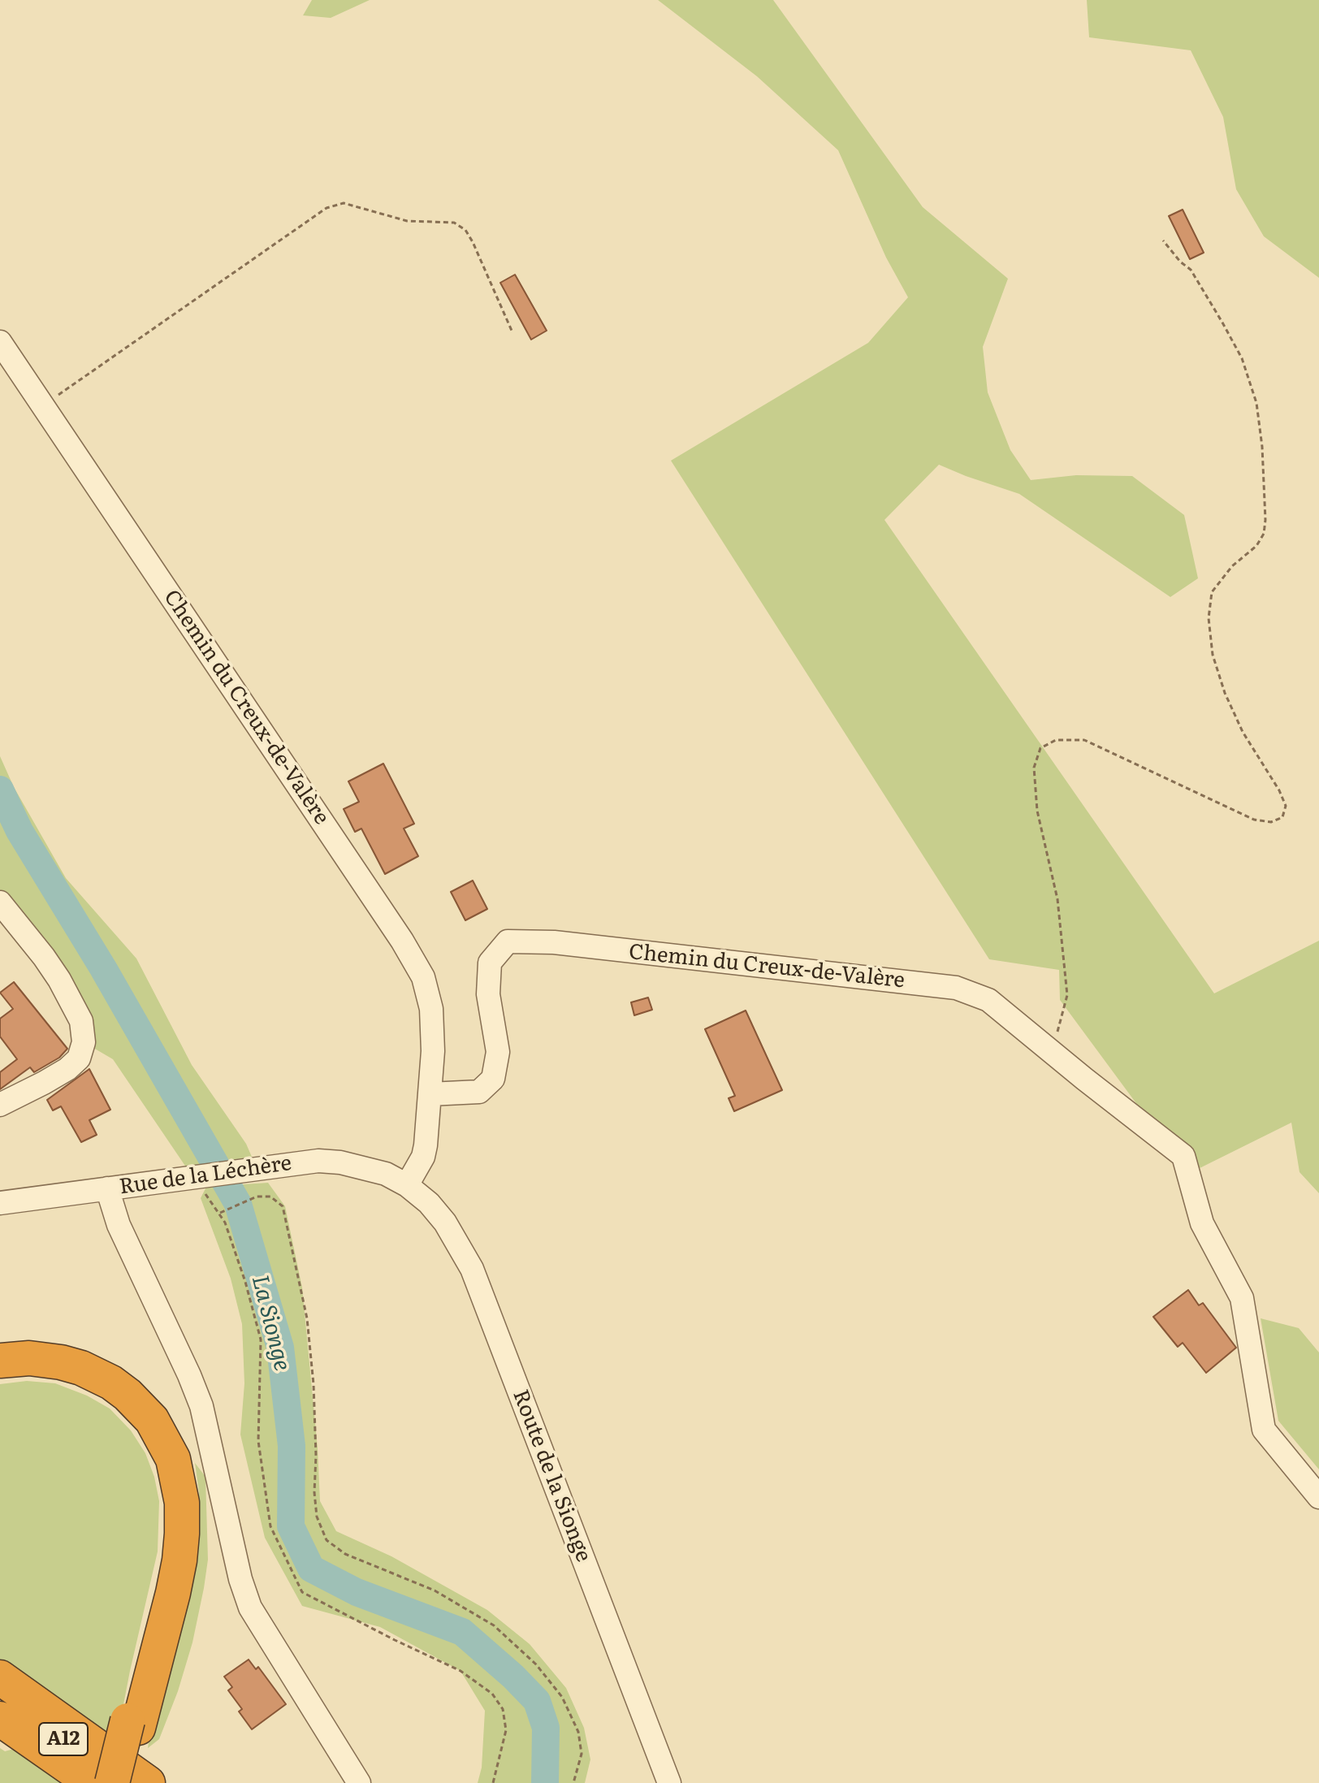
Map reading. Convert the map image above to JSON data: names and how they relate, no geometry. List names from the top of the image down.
{
  "streets": {
    "highway": ["A12"],
    "street": ["Chemin du Creux-de-Valère", "Rue de la Léchère", "Route de la Sionge"]
  },
  "crossings": [
    ["Chemin du Creux-de-Valère", "Rue de la Léchère"],
    ["Chemin du Creux-de-Valère", "Route de la Sionge"],
    ["Rue de la Léchère", "Route de la Sionge"]
  ],
  "water": ["La Sionge"]
}
